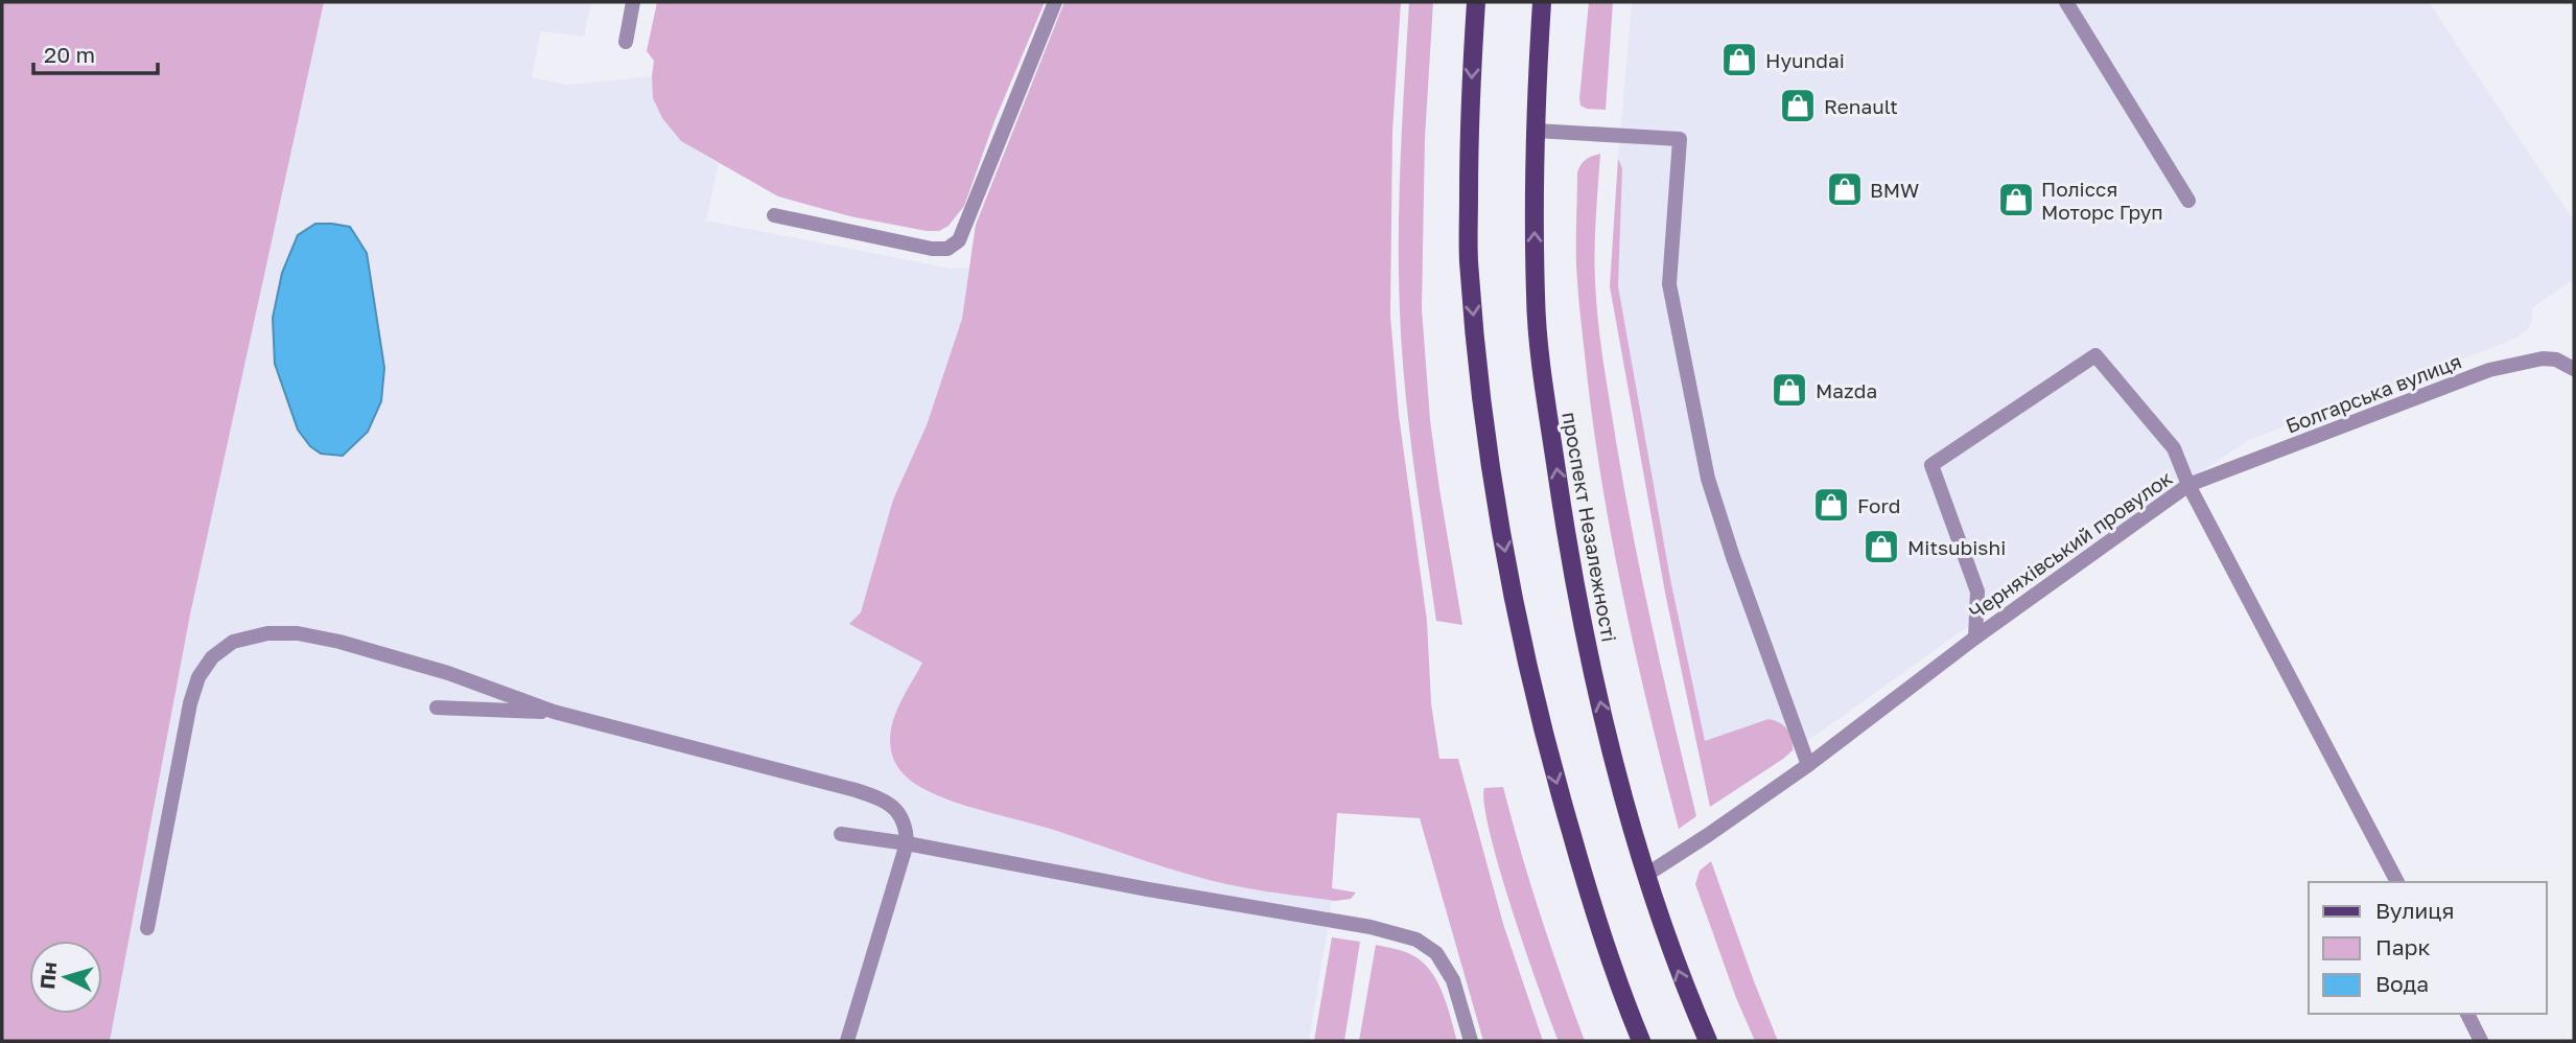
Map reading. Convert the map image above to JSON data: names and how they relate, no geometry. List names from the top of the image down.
{
  "streets": {
    "main road": ["проспект Незалежності"],
    "street": ["Болгарська вулиця", "Черняхівський провулок"]
  },
  "crossings": [
    ["Болгарська вулиця", "Черняхівський провулок"],
    ["проспект Незалежності", "Черняхівський провулок"]
  ],
  "places": {
    "shop": [
      "Hyundai",
      "Renault",
      "BMW",
      "Полісся Моторс Груп",
      "Mazda",
      "Ford",
      "Mitsubishi"
    ]
  },
  "legend": ["Вулиця", "Парк", "Вода"],
  "scale_bar": "20 m",
  "north": "left"
}
